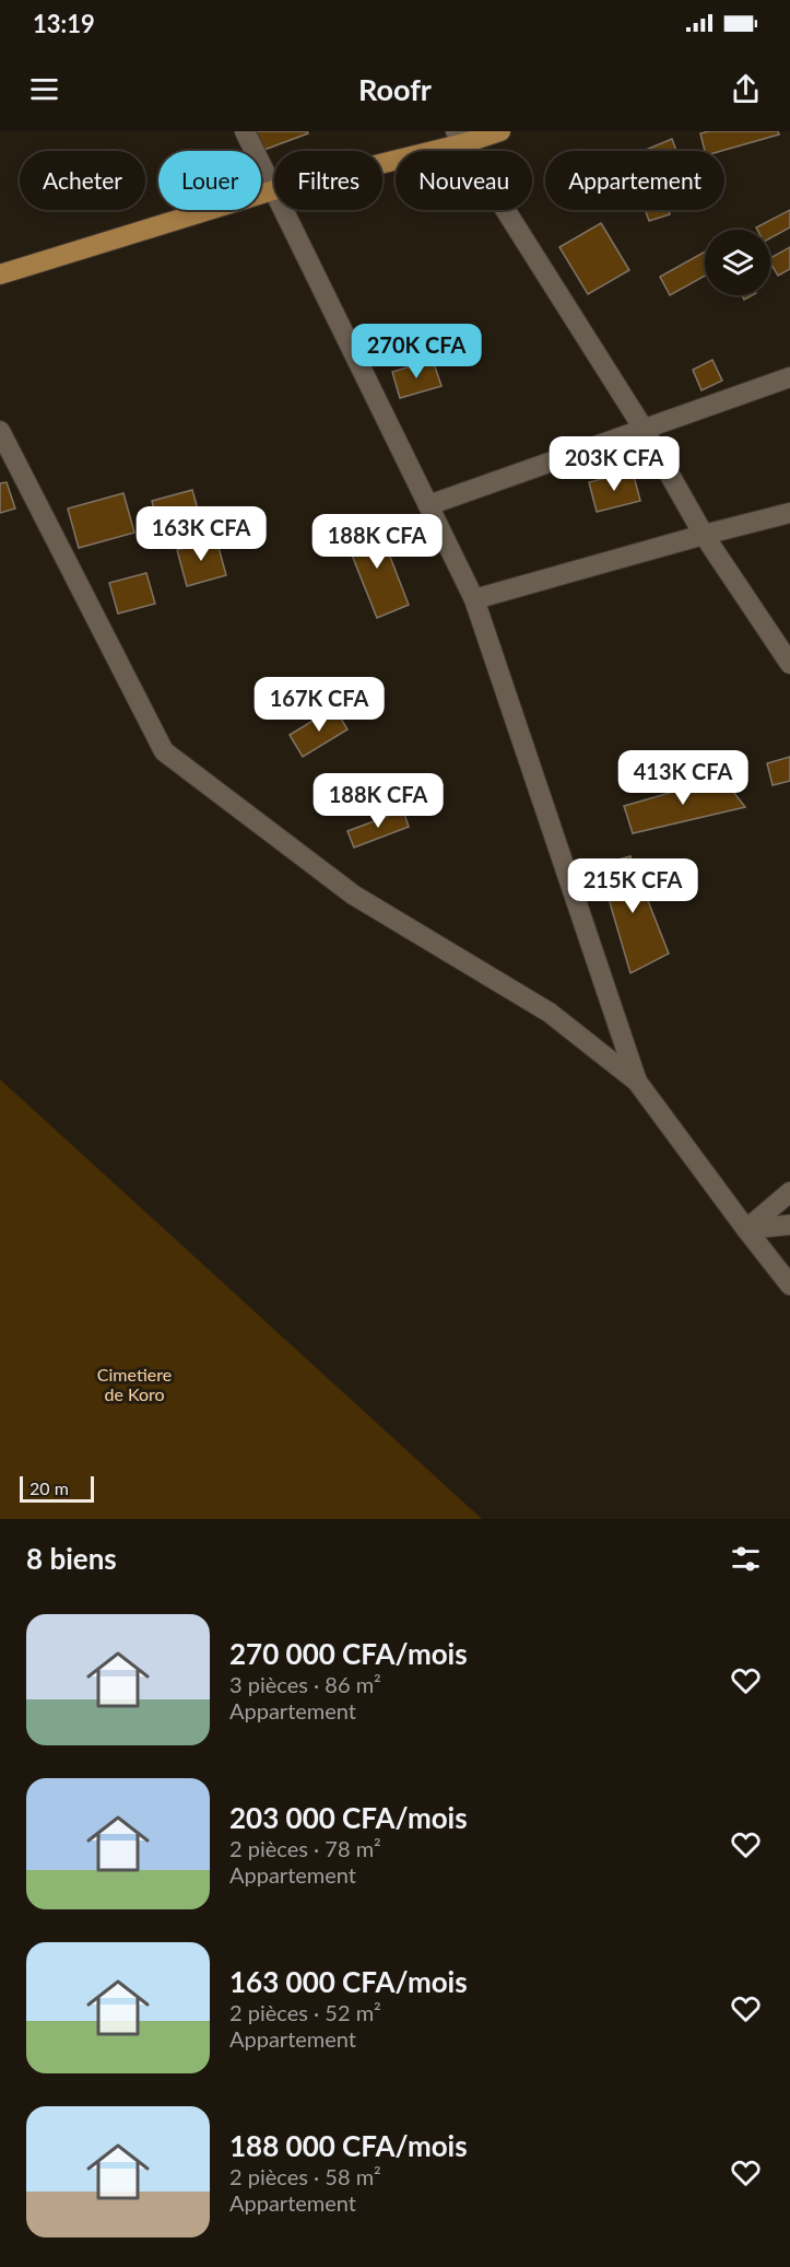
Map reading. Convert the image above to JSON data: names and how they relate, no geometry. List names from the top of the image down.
{
  "parks": ["Cimetiere de Koro"],
  "scale_bar": "20 m",
  "page": {
    "status": "13:19",
    "header": "Roofr",
    "chip": [
      "Acheter",
      "Louer",
      "Filtres",
      "Nouveau",
      "Appartement"
    ],
    "price": [
      "270K CFA",
      "203K CFA",
      "163K CFA",
      "188K CFA",
      "167K CFA",
      "413K CFA",
      "188K CFA",
      "215K CFA"
    ],
    "scale": "20 m",
    "heading": "8 biens",
    "list": [
      {
        "name": "270 000 CFA/mois",
        "note": "3 pièces · 86 m² · Appartement"
      },
      {
        "name": "203 000 CFA/mois",
        "note": "2 pièces · 78 m² · Appartement"
      },
      {
        "name": "163 000 CFA/mois",
        "note": "2 pièces · 52 m² · Appartement"
      },
      {
        "name": "188 000 CFA/mois",
        "note": "2 pièces · 58 m² · Appartement"
      }
    ]
  }
}
